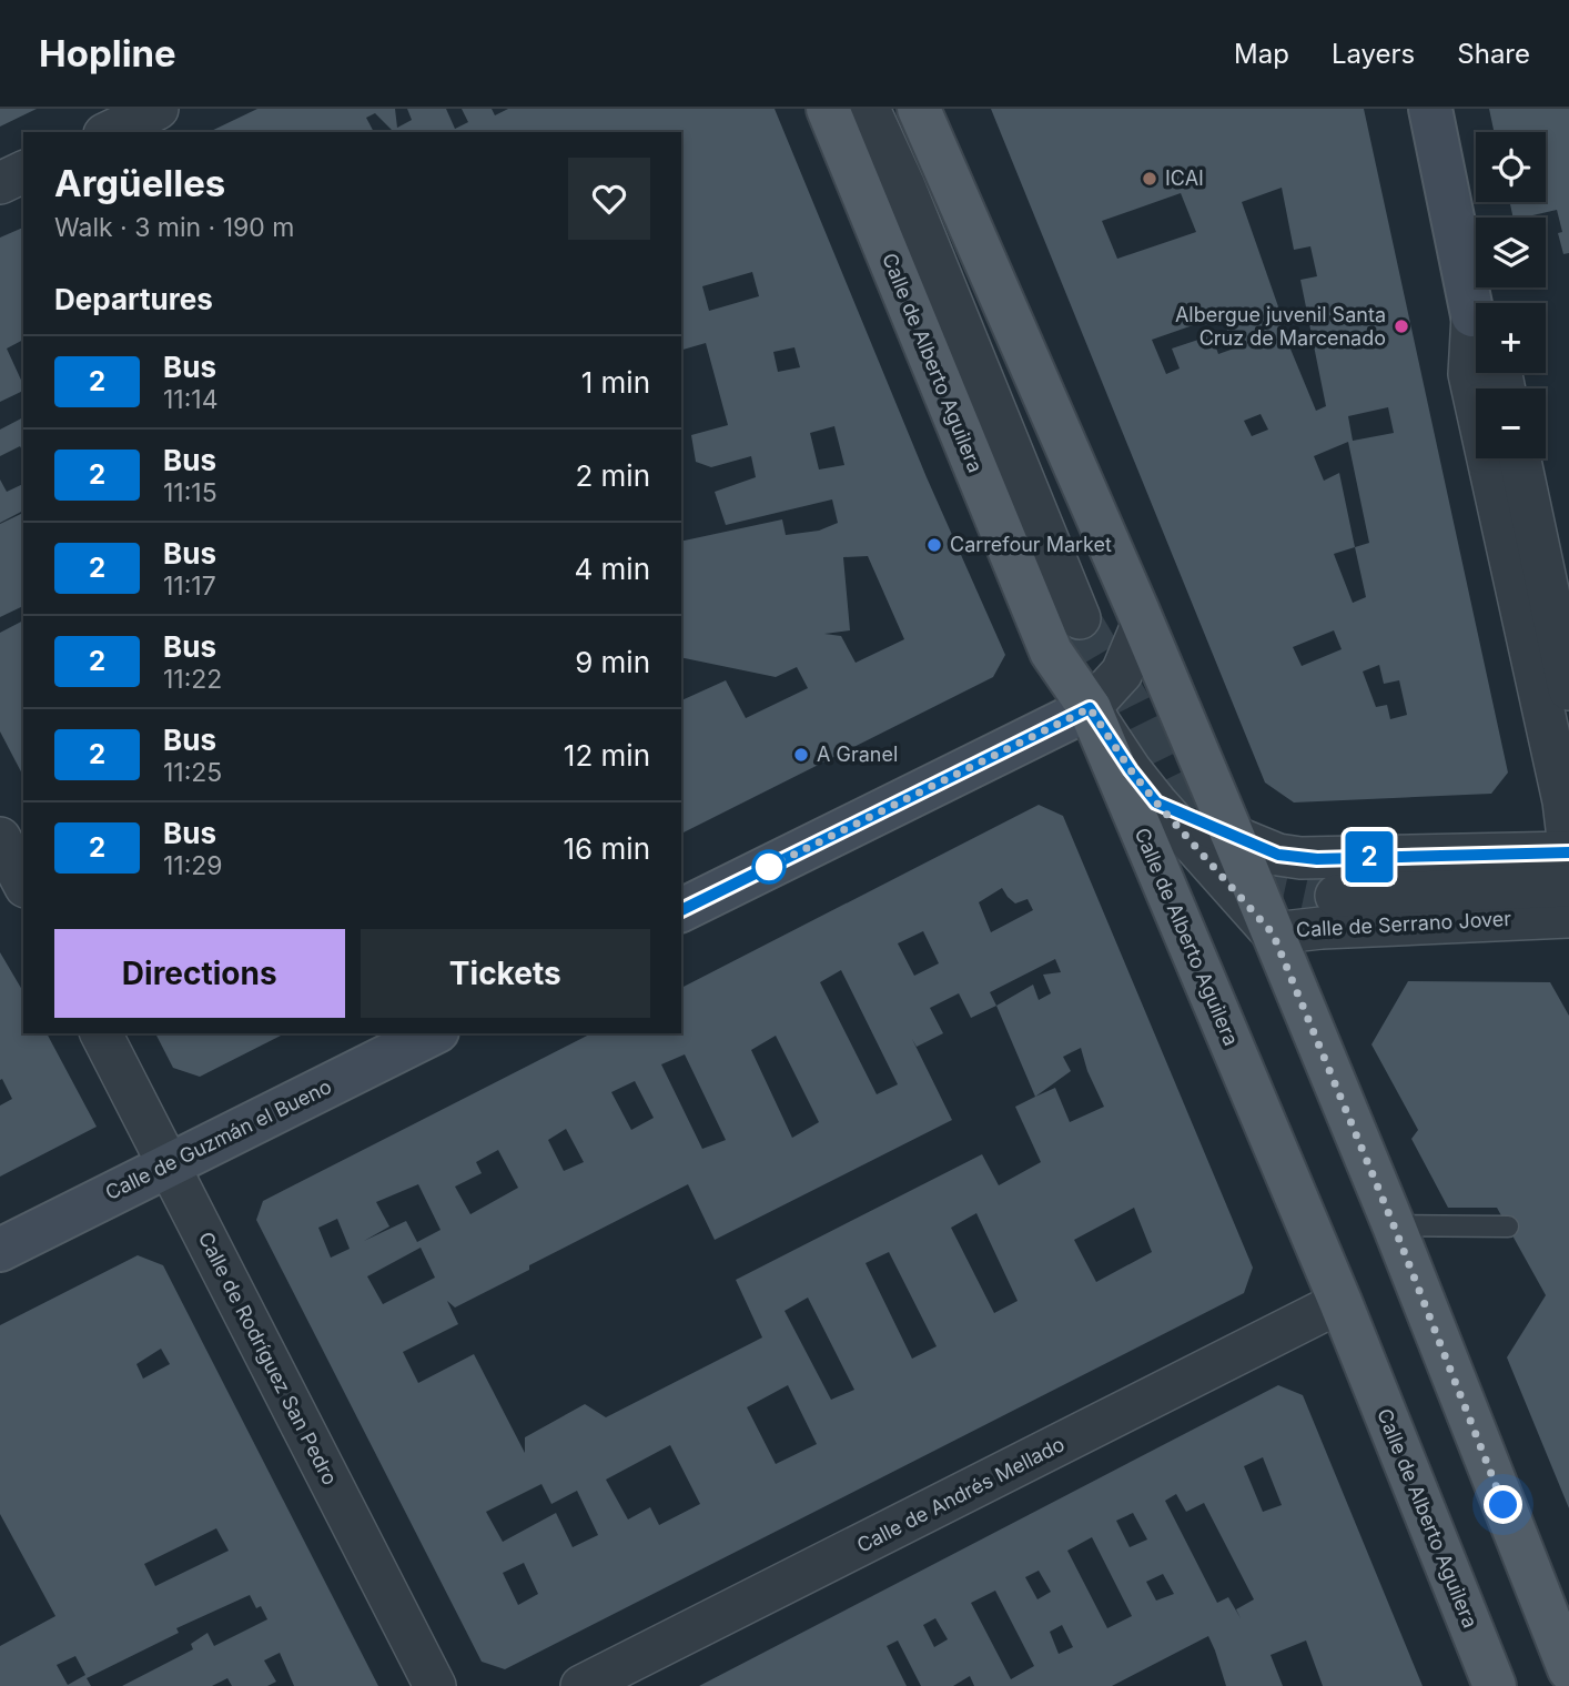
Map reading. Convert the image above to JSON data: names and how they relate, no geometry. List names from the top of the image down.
{
  "streets": {
    "main road": ["Calle de Alberto Aguilera"],
    "street": [
      "Calle de Serrano Jover",
      "Calle de Guzmán el Bueno",
      "Calle de Rodríguez San Pedro",
      "Calle de Andrés Mellado"
    ]
  },
  "crossings": [
    ["Calle de Alberto Aguilera", "Calle de Serrano Jover"],
    ["Calle de Alberto Aguilera", "Calle de Andrés Mellado"],
    ["Calle de Guzmán el Bueno", "Calle de Rodríguez San Pedro"]
  ],
  "places": [
    "ICAI",
    "Albergue juvenil Santa Cruz de Marcenado",
    "Carrefour Market",
    "A Granel"
  ],
  "lines": ["bus line 2"],
  "page": {
    "header": "Hopline",
    "nav": ["Map", "Layers", "Share"],
    "on_map": "2",
    "map_buttons": ["+", "−"],
    "heading": [
      ["Argüelles", "Walk · 3 min · 190 m"],
      "Departures"
    ],
    "list": [
      {
        "mark": "2",
        "name": "Bus",
        "note": "11:14",
        "value": "1 min"
      },
      {
        "mark": "2",
        "name": "Bus",
        "note": "11:15",
        "value": "2 min"
      },
      {
        "mark": "2",
        "name": "Bus",
        "note": "11:17",
        "value": "4 min"
      },
      {
        "mark": "2",
        "name": "Bus",
        "note": "11:22",
        "value": "9 min"
      },
      {
        "mark": "2",
        "name": "Bus",
        "note": "11:25",
        "value": "12 min"
      },
      {
        "mark": "2",
        "name": "Bus",
        "note": "11:29",
        "value": "16 min"
      }
    ],
    "buttons": ["Directions", "Tickets"]
  }
}
